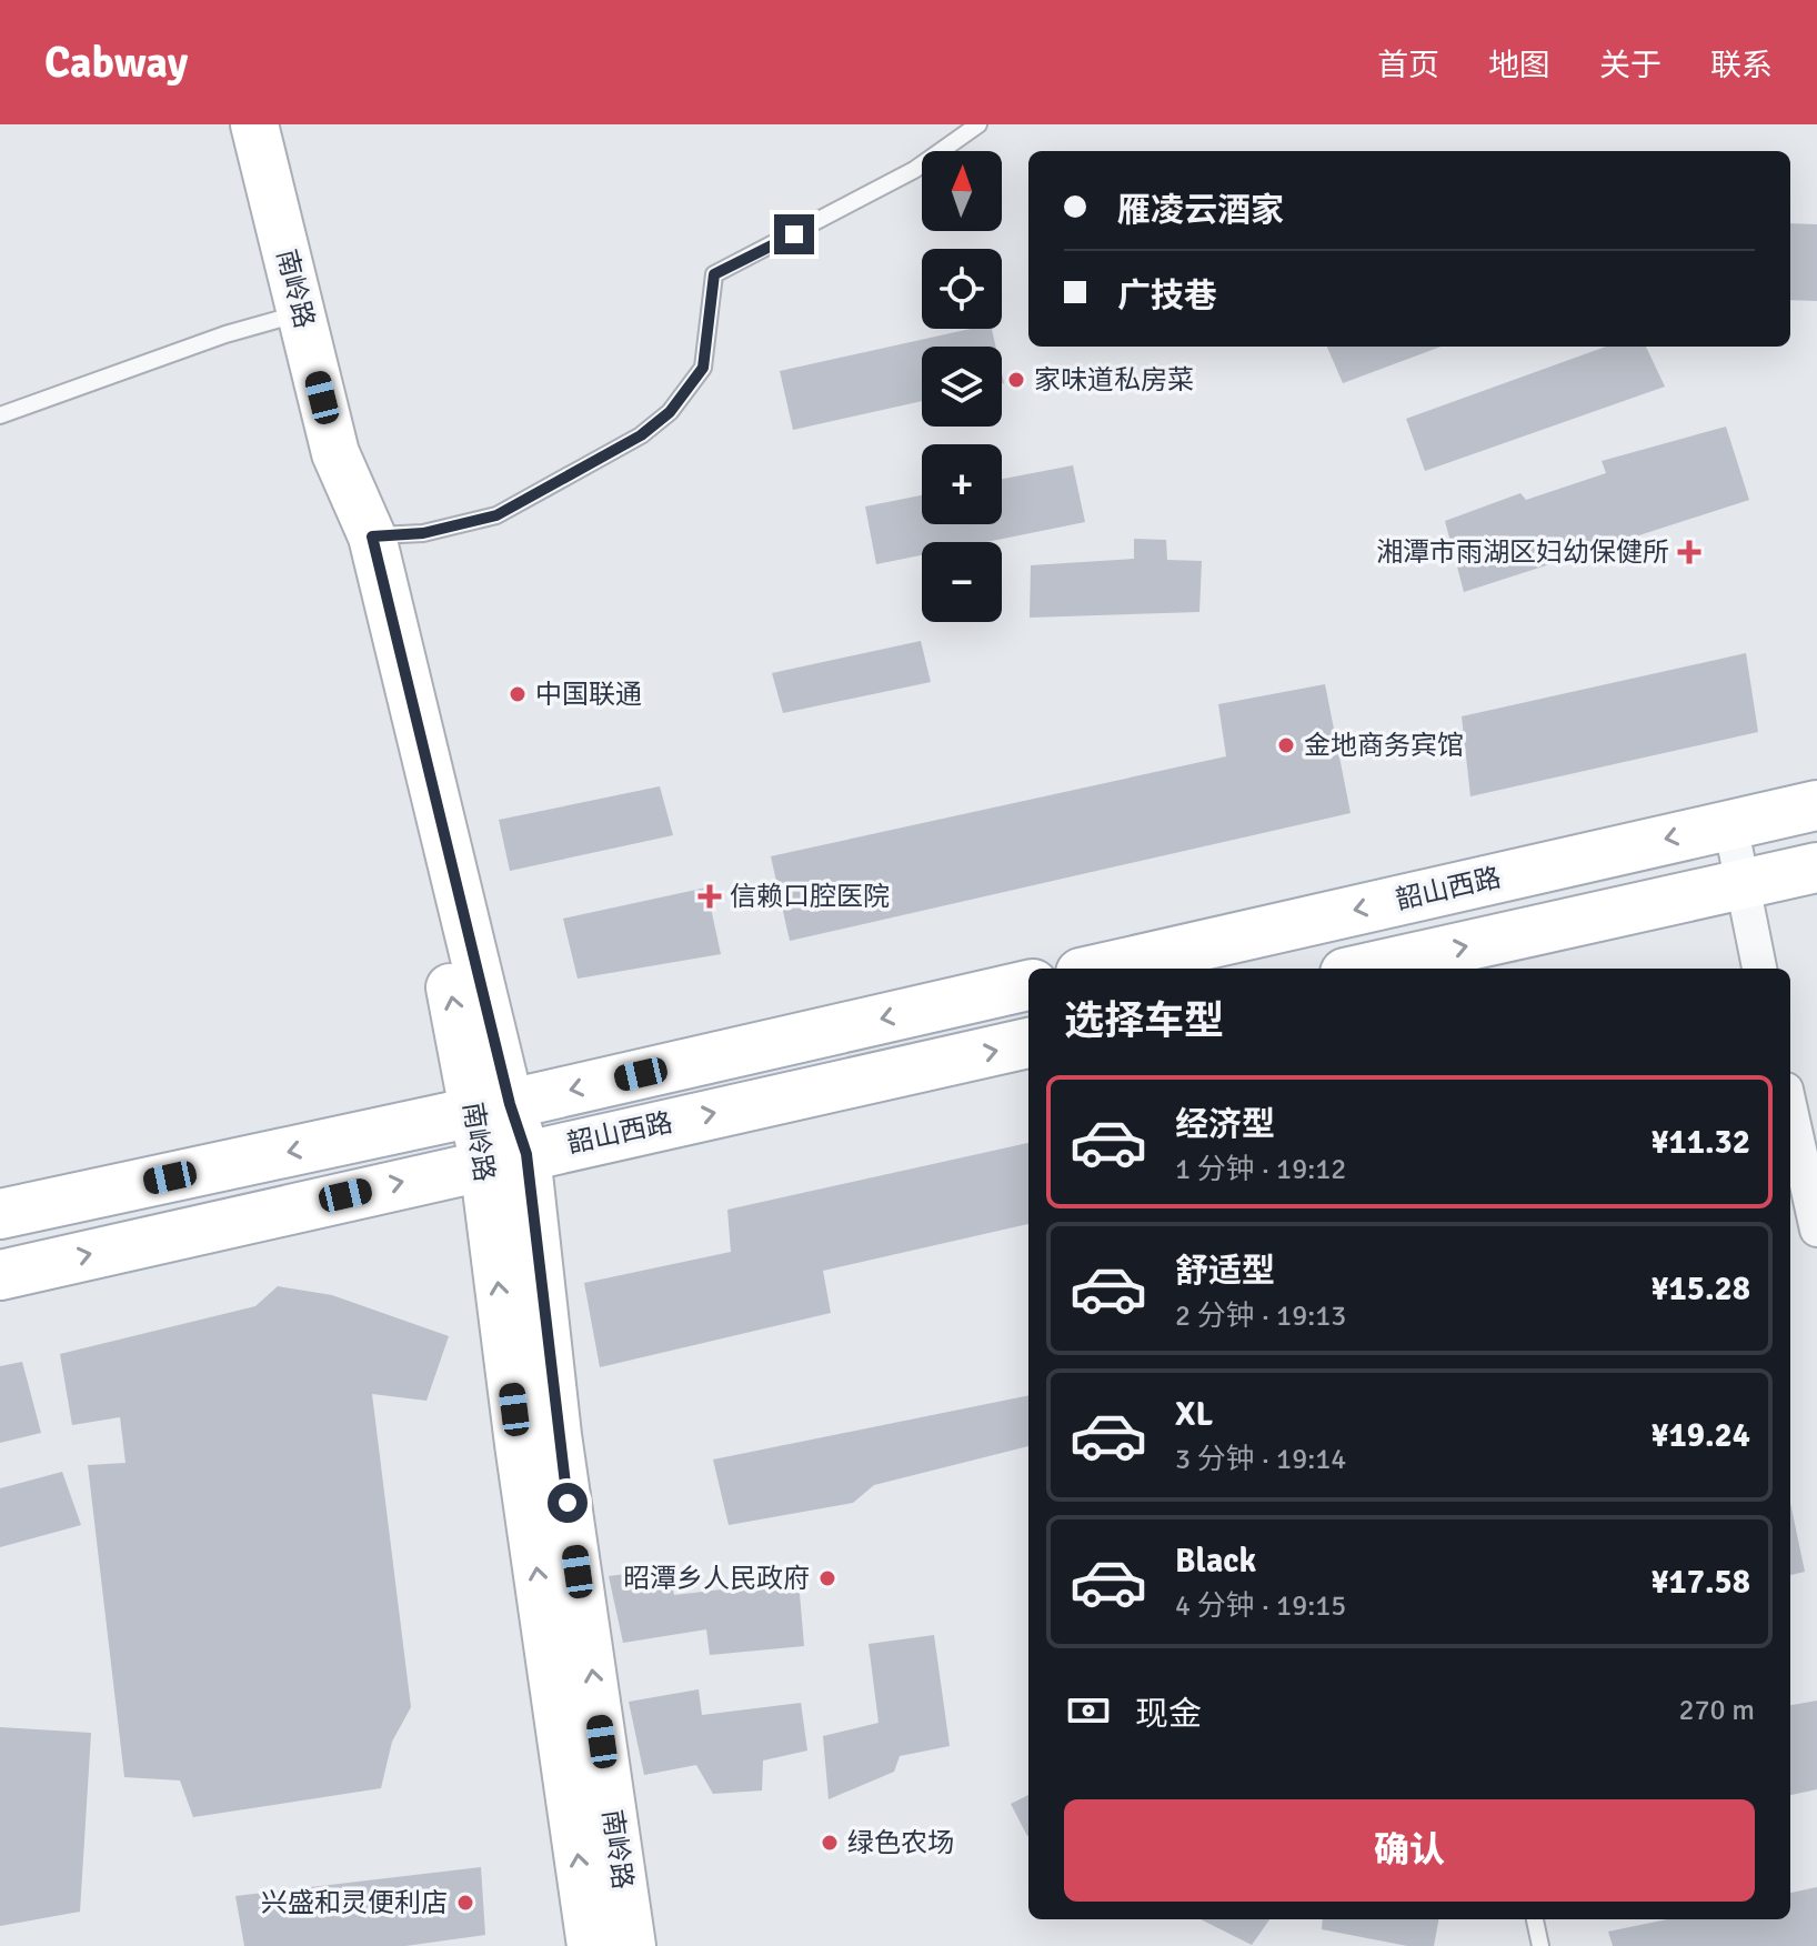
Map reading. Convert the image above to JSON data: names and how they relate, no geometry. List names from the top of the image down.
{
  "streets": {
    "main road": ["韶山西路"],
    "street": ["南岭路"]
  },
  "crossings": [
    ["南岭路", "韶山西路"]
  ],
  "one_way": ["南岭路"],
  "places": {
    "other": [
      "家味道私房菜",
      "中国联通",
      "金地商务宾馆",
      "昭潭乡人民政府",
      "绿色农场",
      "兴盛和灵便利店"
    ],
    "health": ["湘潭市雨湖区妇幼保健所", "信赖口腔医院"]
  },
  "north": "top",
  "page": {
    "header": "Cabway",
    "nav": [
      "首页",
      "地图",
      "关于",
      "联系"
    ],
    "map_buttons": ["+", "−"],
    "banner": ["雁凌云酒家", "广技巷"],
    "heading": "选择车型",
    "list": [
      {
        "name": "经济型",
        "note": "1 分钟 · 19:12",
        "value": "¥11.32"
      },
      {
        "name": "舒适型",
        "note": "2 分钟 · 19:13",
        "value": "¥15.28"
      },
      {
        "name": "XL",
        "note": "3 分钟 · 19:14",
        "value": "¥19.24"
      },
      {
        "name": "Black",
        "note": "4 分钟 · 19:15",
        "value": "¥17.58"
      }
    ],
    "pay": ["现金", "270 m"],
    "buttons": "确认"
  }
}
